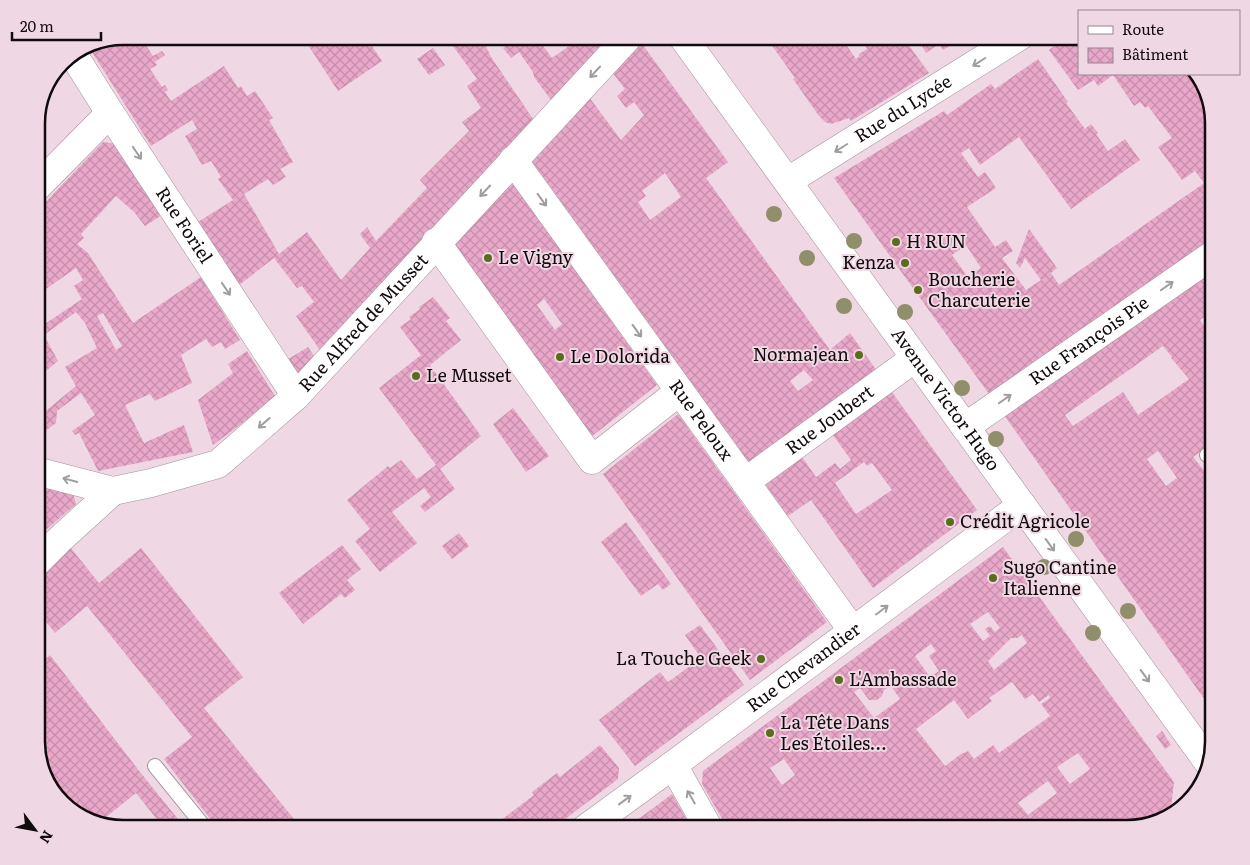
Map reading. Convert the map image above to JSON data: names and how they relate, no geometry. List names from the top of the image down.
{
  "streets": {
    "street": [
      "Rue du Lycée",
      "Rue Foriel",
      "Rue Alfred de Musset",
      "Rue François Pie",
      "Avenue Victor Hugo",
      "Rue Peloux",
      "Rue Joubert",
      "Rue Chevandier"
    ]
  },
  "crossings": [
    ["Rue du Lycée", "Avenue Victor Hugo"],
    ["Rue Foriel", "Rue Alfred de Musset"],
    ["Rue Alfred de Musset", "Rue Peloux"],
    ["Rue François Pie", "Avenue Victor Hugo"],
    ["Avenue Victor Hugo", "Rue Joubert"],
    ["Avenue Victor Hugo", "Rue Chevandier"],
    ["Rue Peloux", "Rue Joubert"],
    ["Rue Peloux", "Rue Chevandier"]
  ],
  "one_way": [
    "Rue du Lycée",
    "Rue Foriel",
    "Rue Alfred de Musset",
    "Rue François Pie",
    "Avenue Victor Hugo",
    "Rue Peloux",
    "Rue Chevandier"
  ],
  "places": [
    "H RUN",
    "Le Vigny",
    "Kenza",
    "Boucherie Charcuterie",
    "Normajean",
    "Le Dolorida",
    "Le Musset",
    "Crédit Agricole",
    "Sugo Cantine Italienne",
    "La Touche Geek",
    "L'Ambassade",
    "La Tête Dans Les Étoiles…"
  ],
  "legend": ["Route", "Bâtiment"],
  "scale_bar": "20 m",
  "north": "bottom right"
}
